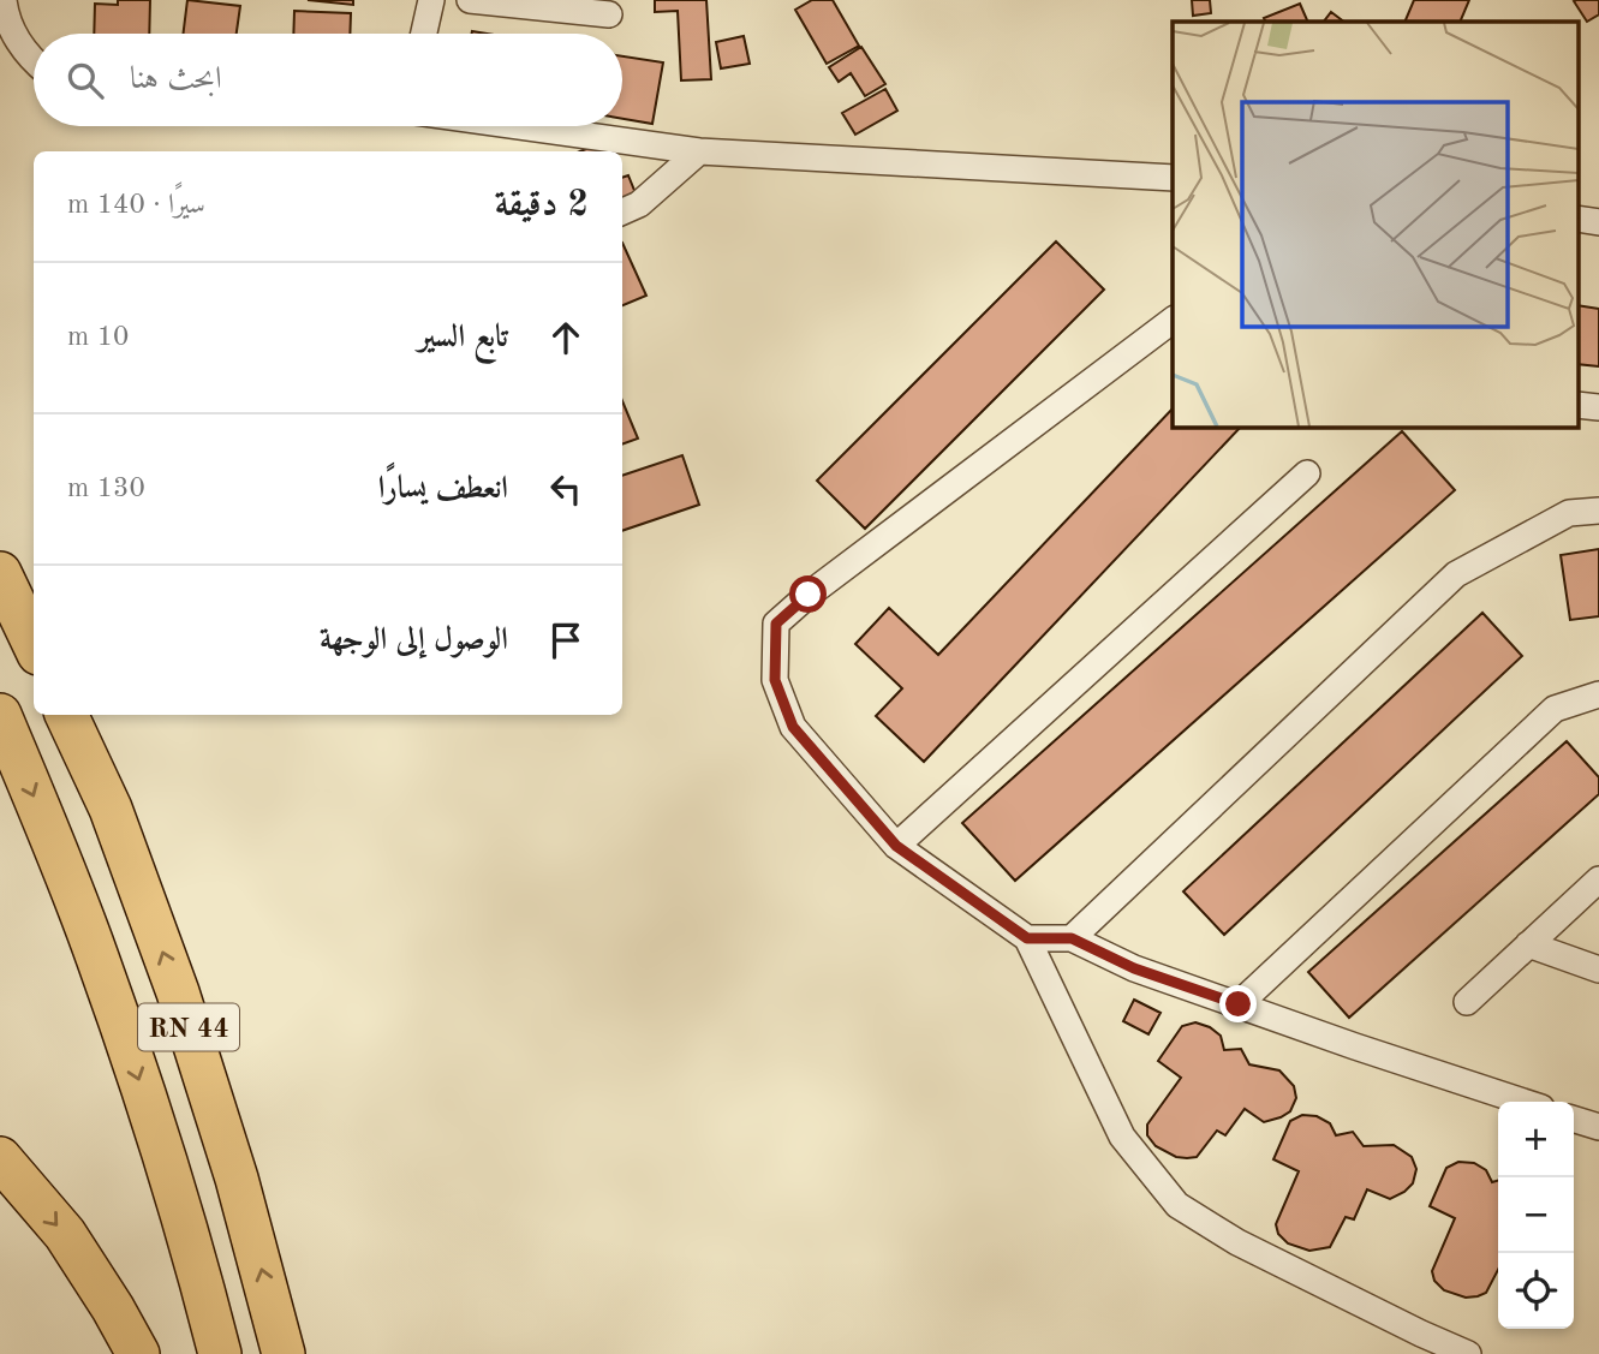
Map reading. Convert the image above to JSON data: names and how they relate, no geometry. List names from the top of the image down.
{
  "streets": {
    "highway": ["RN 44"]
  },
  "page": {
    "search": "ابحث هنا",
    "heading": ["2 دقيقة", "سيرًا · 140 m"],
    "list": [
      ["تابع السير", "10 m"],
      ["انعطف يسارًا", "130 m"],
      "الوصول إلى الوجهة"
    ],
    "map_buttons": ["+", "−"]
  }
}
